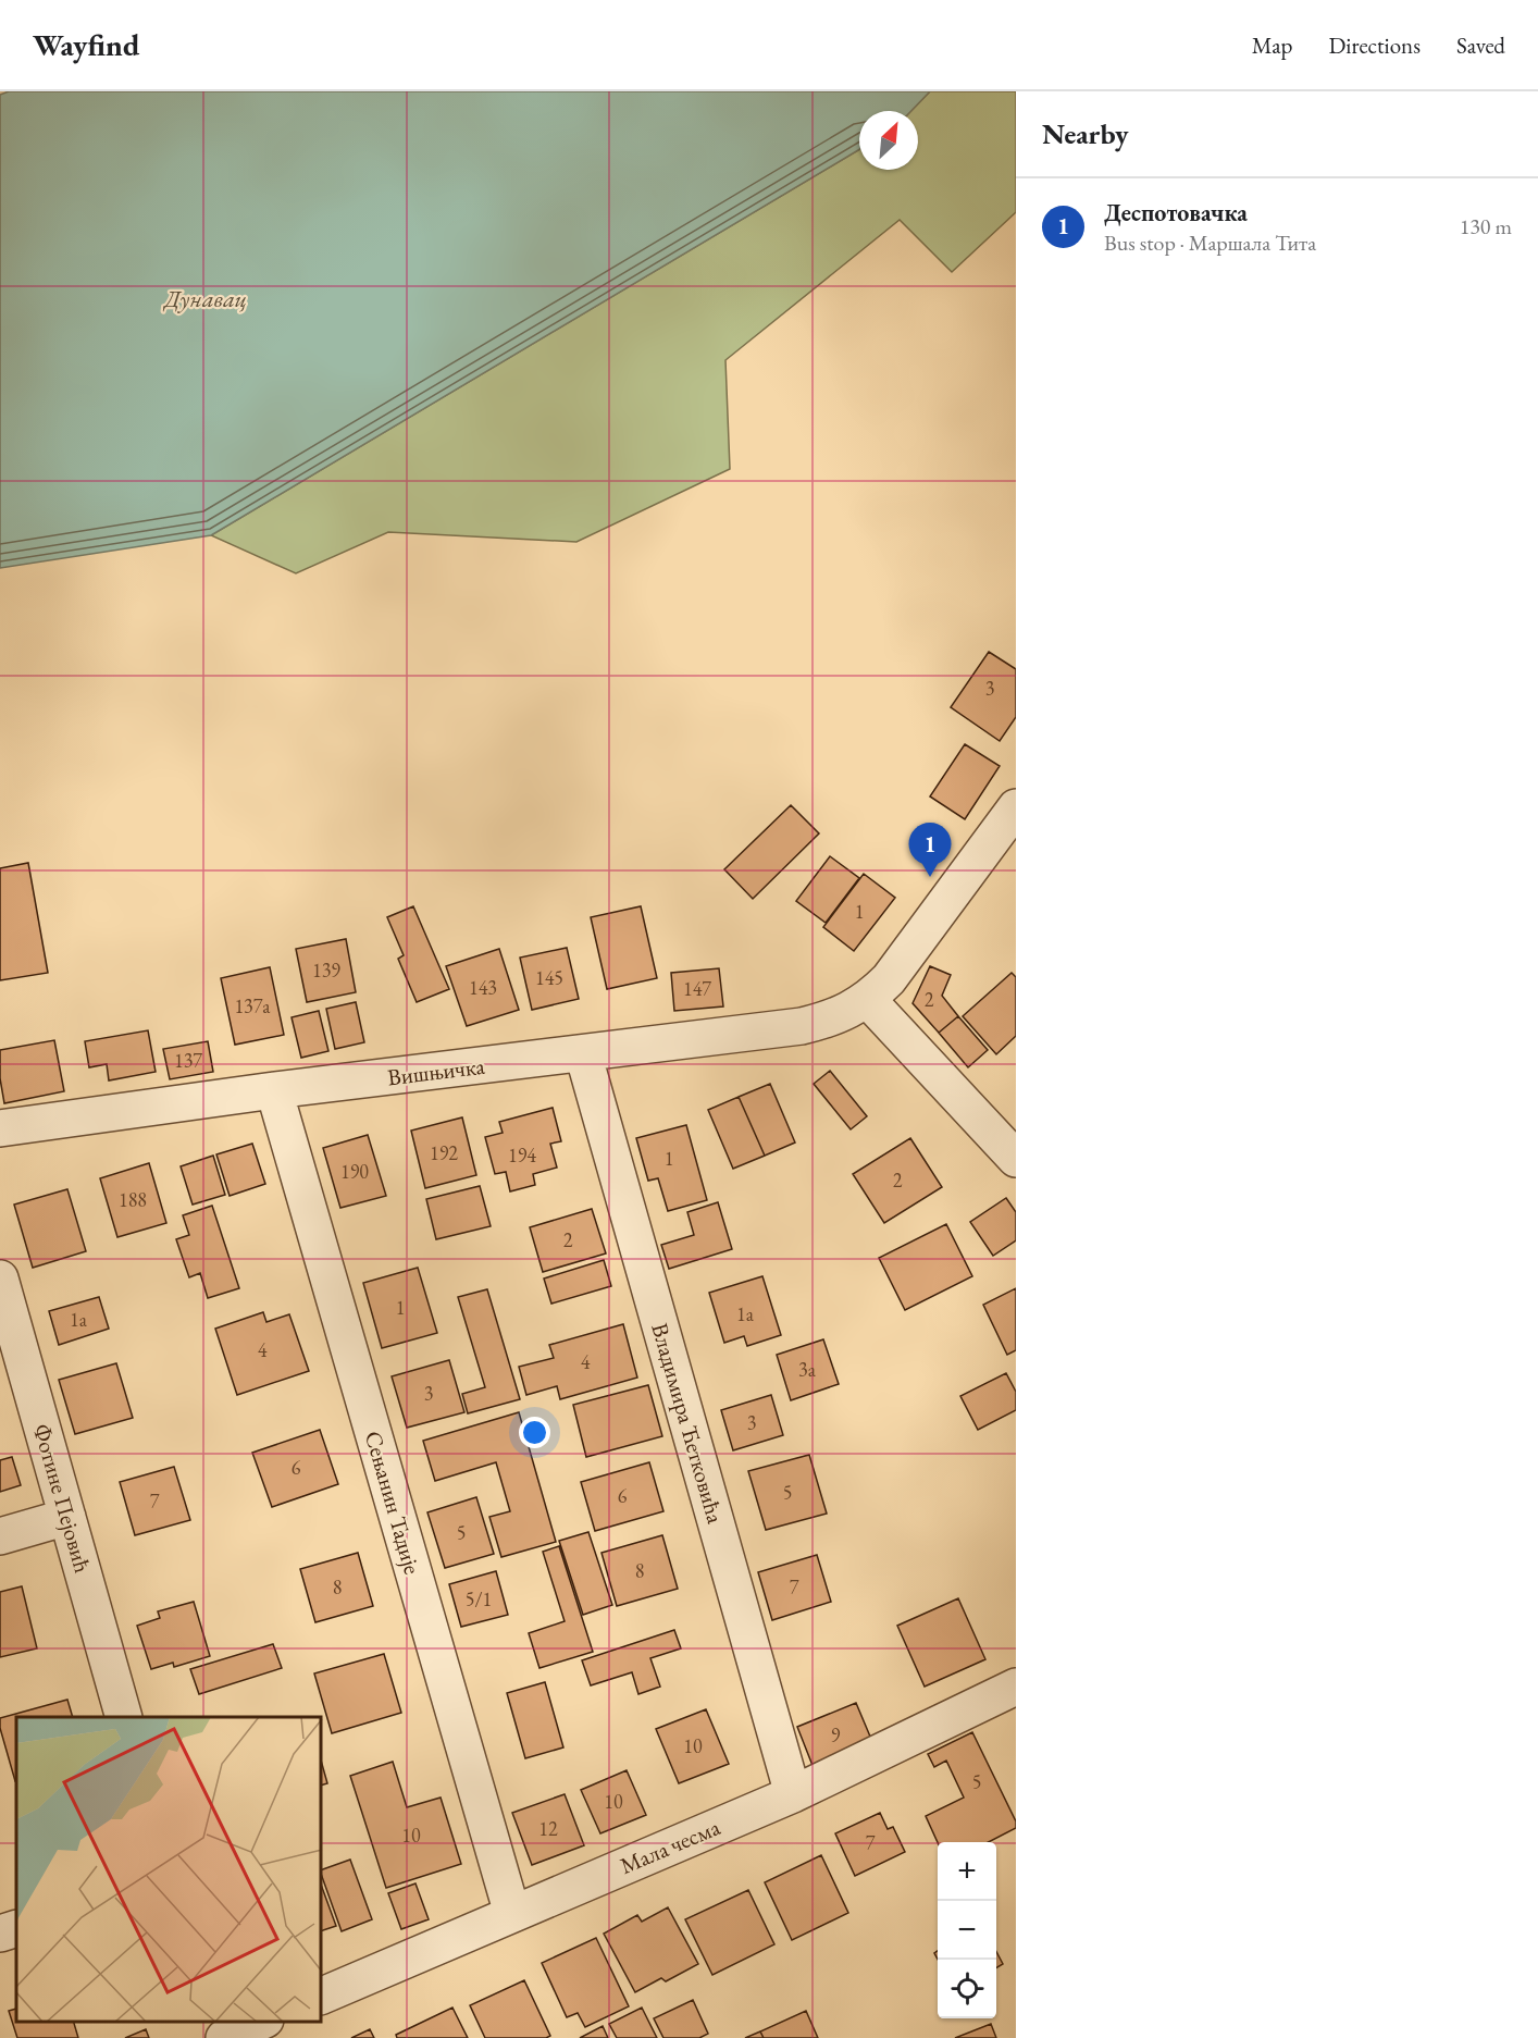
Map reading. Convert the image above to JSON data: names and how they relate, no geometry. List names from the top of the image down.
{
  "streets": {
    "street": [
      "Вишњичка",
      "Владимира Ћетковића",
      "Фотине Пејовић",
      "Сењанин Тадије",
      "Мала чесма"
    ]
  },
  "crossings": [
    ["Вишњичка", "Владимира Ћетковића"],
    ["Вишњичка", "Сењанин Тадије"],
    ["Владимира Ћетковића", "Мала чесма"],
    ["Сењанин Тадије", "Мала чесма"]
  ],
  "water": ["Дунавац"],
  "house_numbers": [
    "3",
    "1",
    "139",
    "145",
    "143",
    "147",
    "2",
    "137a",
    "137",
    "192",
    "194",
    "1",
    "190",
    "2",
    "188",
    "2",
    "1",
    "1a",
    "1a",
    "4",
    "4",
    "3a",
    "3",
    "3",
    "6",
    "5",
    "6",
    "7",
    "5",
    "8",
    "8",
    "7",
    "5/1",
    "9",
    "10",
    "5",
    "10",
    "12",
    "10",
    "7"
  ],
  "north": "top right",
  "page": {
    "header": "Wayfind",
    "nav": ["Map", "Directions", "Saved"],
    "heading": "Nearby",
    "list": [
      {
        "mark": "1",
        "name": "Деспотовачка",
        "note": "Bus stop · Маршала Тита",
        "value": "130 m"
      }
    ],
    "pins": "1",
    "map_buttons": ["+", "−"]
  }
}
